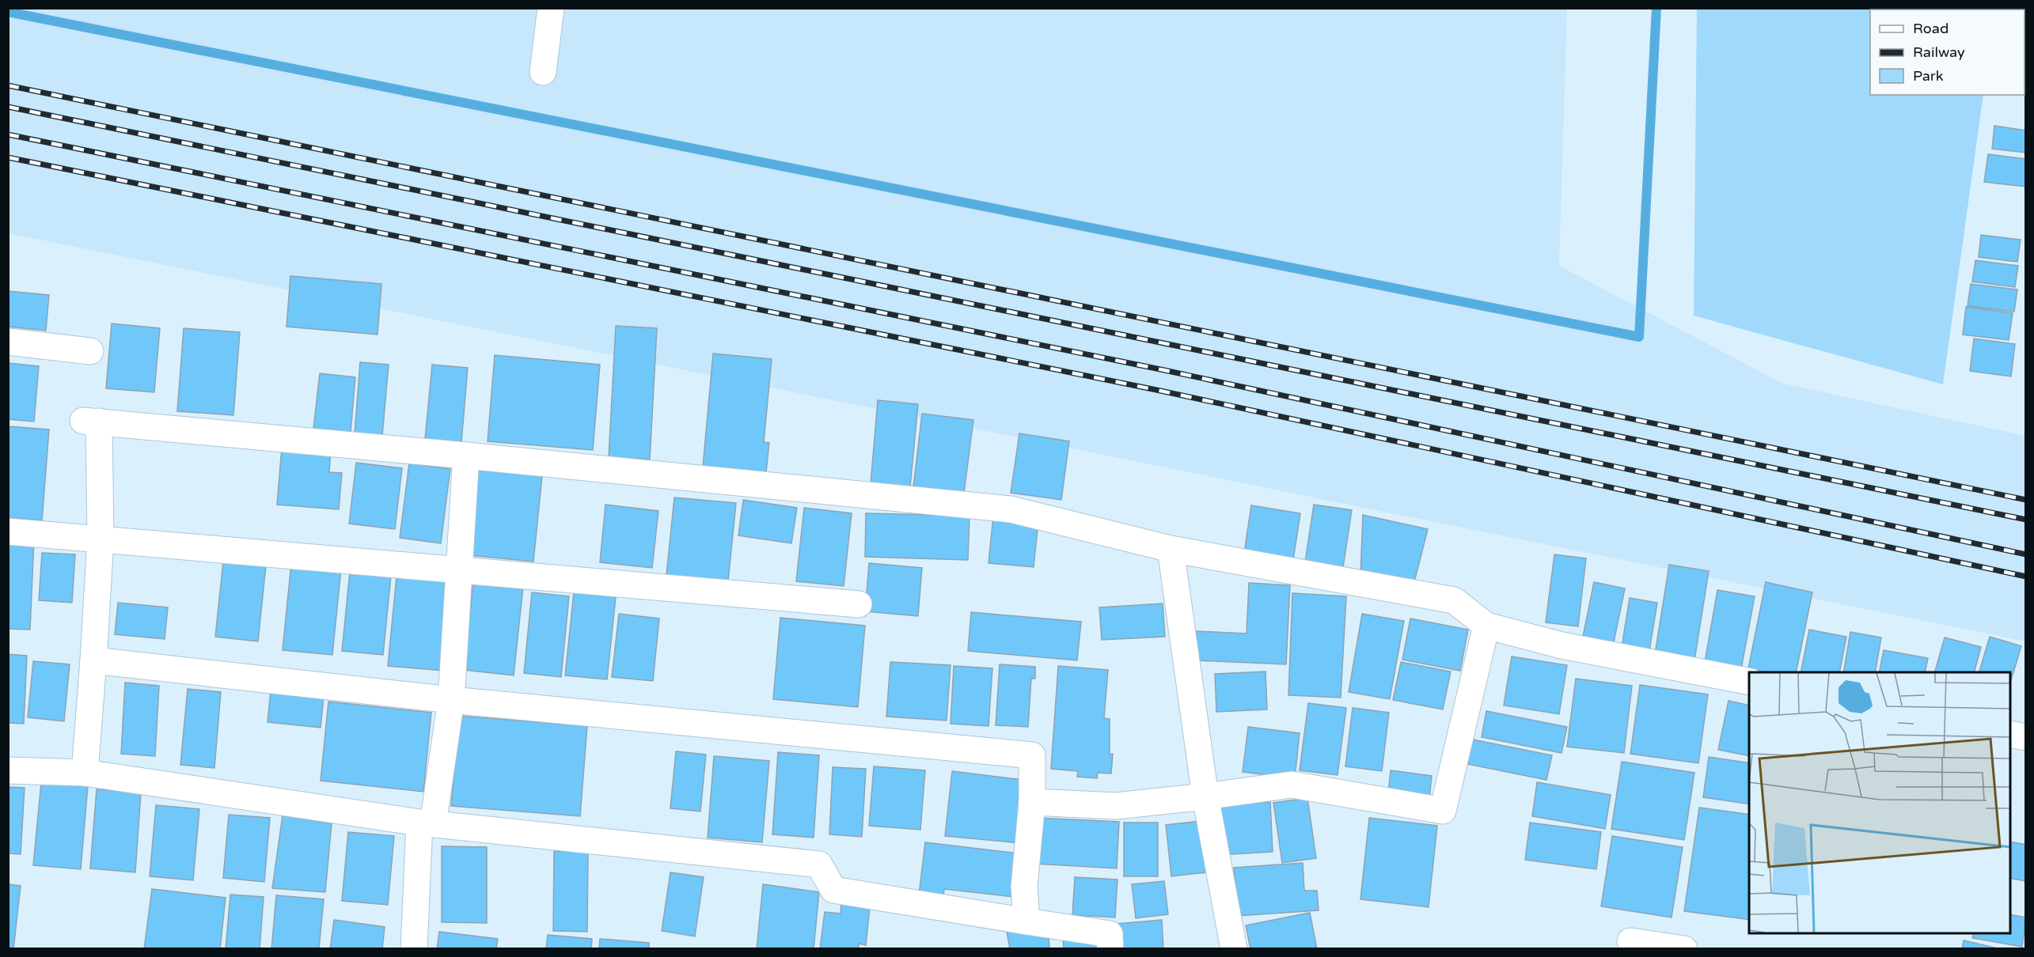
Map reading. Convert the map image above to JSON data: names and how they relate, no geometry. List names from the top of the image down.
{
  "legend": ["Road", "Railway", "Park"]
}
